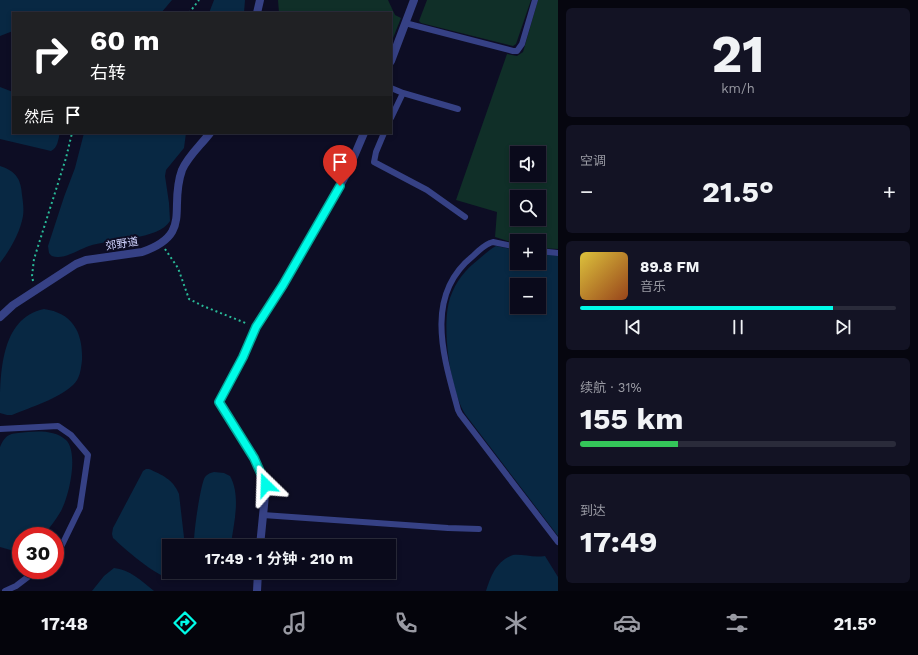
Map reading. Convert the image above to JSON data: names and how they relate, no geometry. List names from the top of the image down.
{
  "streets": {
    "street": ["郊野道"]
  },
  "page": {
    "tile": [
      ["21", "km/h"],
      "空调",
      ["续航 · 31%", "155 km"],
      ["到达", "17:49"]
    ],
    "turn": ["60 m", "右转"],
    "then": "然后",
    "map_buttons": ["+", "−"],
    "heat": ["−", "21.5°", "+"],
    "song": ["89.8 FM", "音乐"],
    "limit": "30",
    "trip": "17:49 · 1 分钟 · 210 m",
    "tabs": ["17:48", "21.5°"]
  }
}
